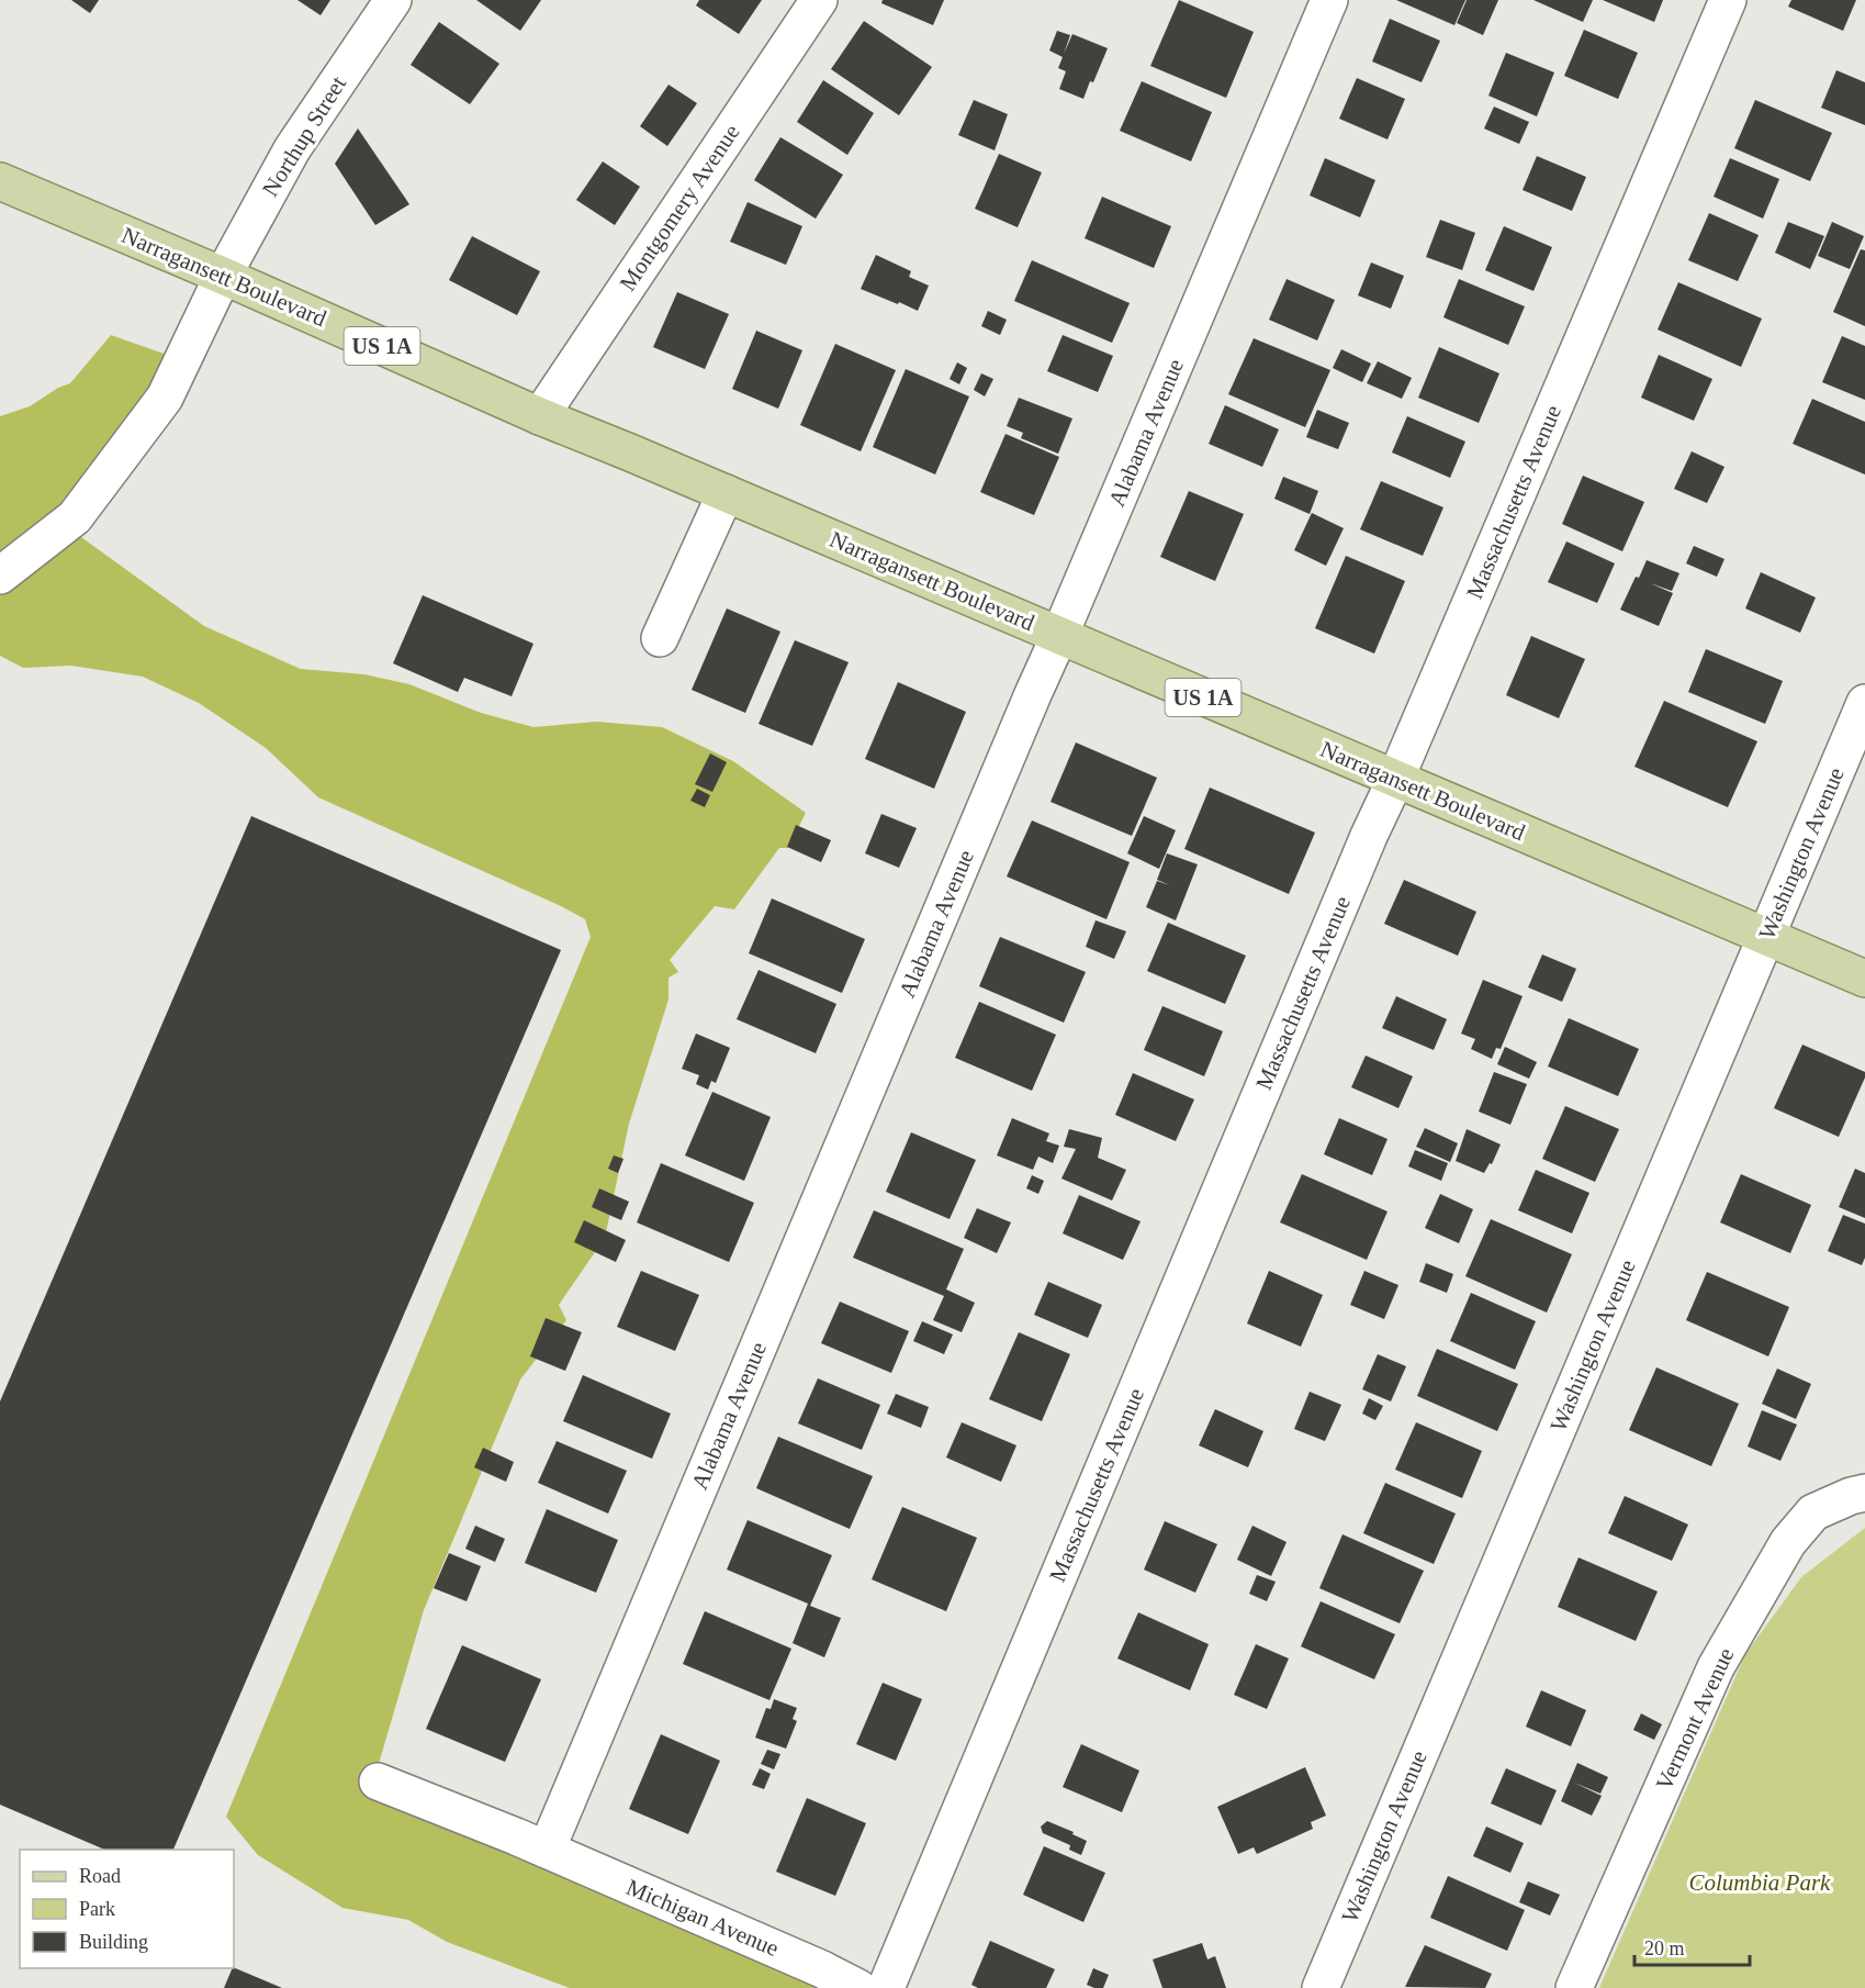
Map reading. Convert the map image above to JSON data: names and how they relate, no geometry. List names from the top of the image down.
{
  "streets": {
    "main road": ["Narragansett Boulevard", "US 1A"],
    "street": [
      "Northup Street",
      "Montgomery Avenue",
      "Alabama Avenue",
      "Massachusetts Avenue",
      "Washington Avenue",
      "Vermont Avenue",
      "Michigan Avenue"
    ]
  },
  "crossings": [
    ["Northup Street", "Narragansett Boulevard"],
    ["Montgomery Avenue", "Narragansett Boulevard"],
    ["Narragansett Boulevard", "Alabama Avenue"],
    ["Narragansett Boulevard", "Massachusetts Avenue"],
    ["Narragansett Boulevard", "Washington Avenue"],
    ["Alabama Avenue", "Michigan Avenue"]
  ],
  "parks": ["Columbia Park"],
  "legend": ["Road", "Park", "Building"],
  "scale_bar": "20 m"
}
